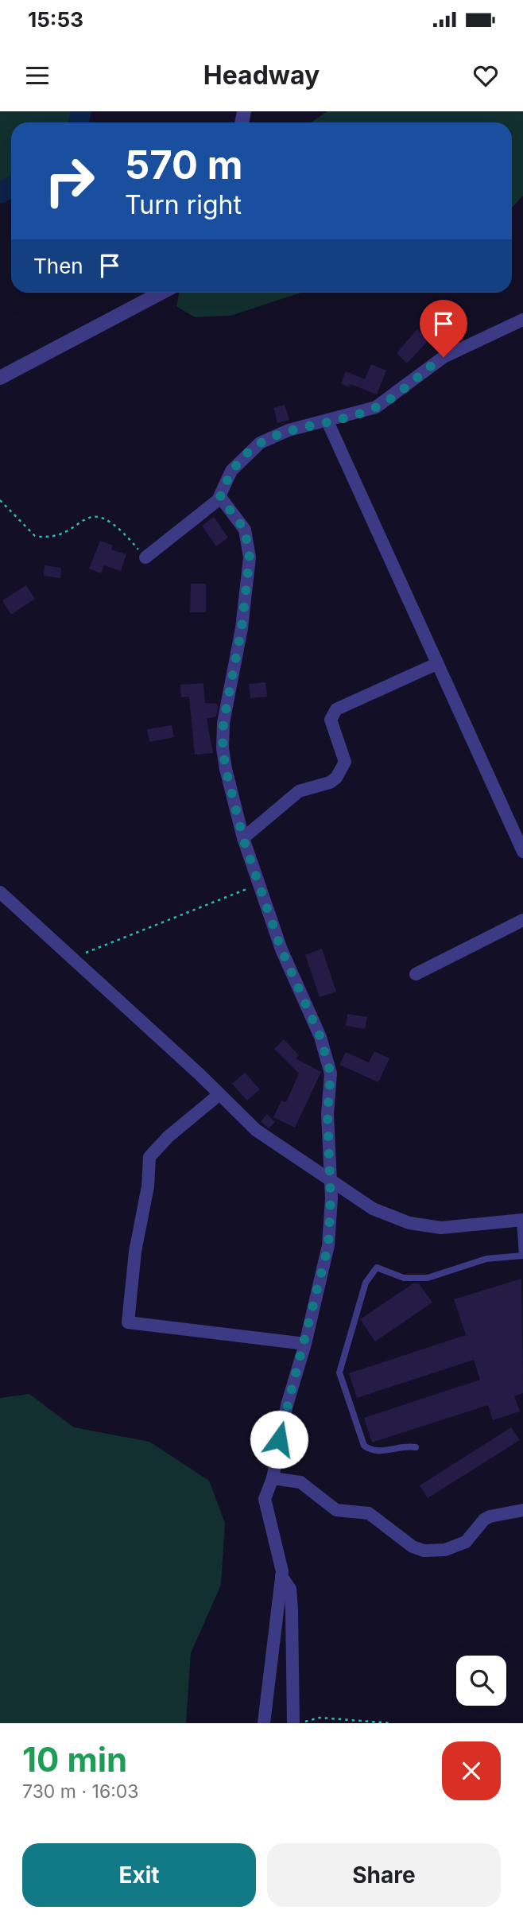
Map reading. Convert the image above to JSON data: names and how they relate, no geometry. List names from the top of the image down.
{
  "page": {
    "status": "15:53",
    "header": "Headway",
    "turn": ["570 m", "Turn right"],
    "then": "Then",
    "heading": ["10 min", "730 m · 16:03"],
    "buttons": ["Exit", "Share"]
  }
}
